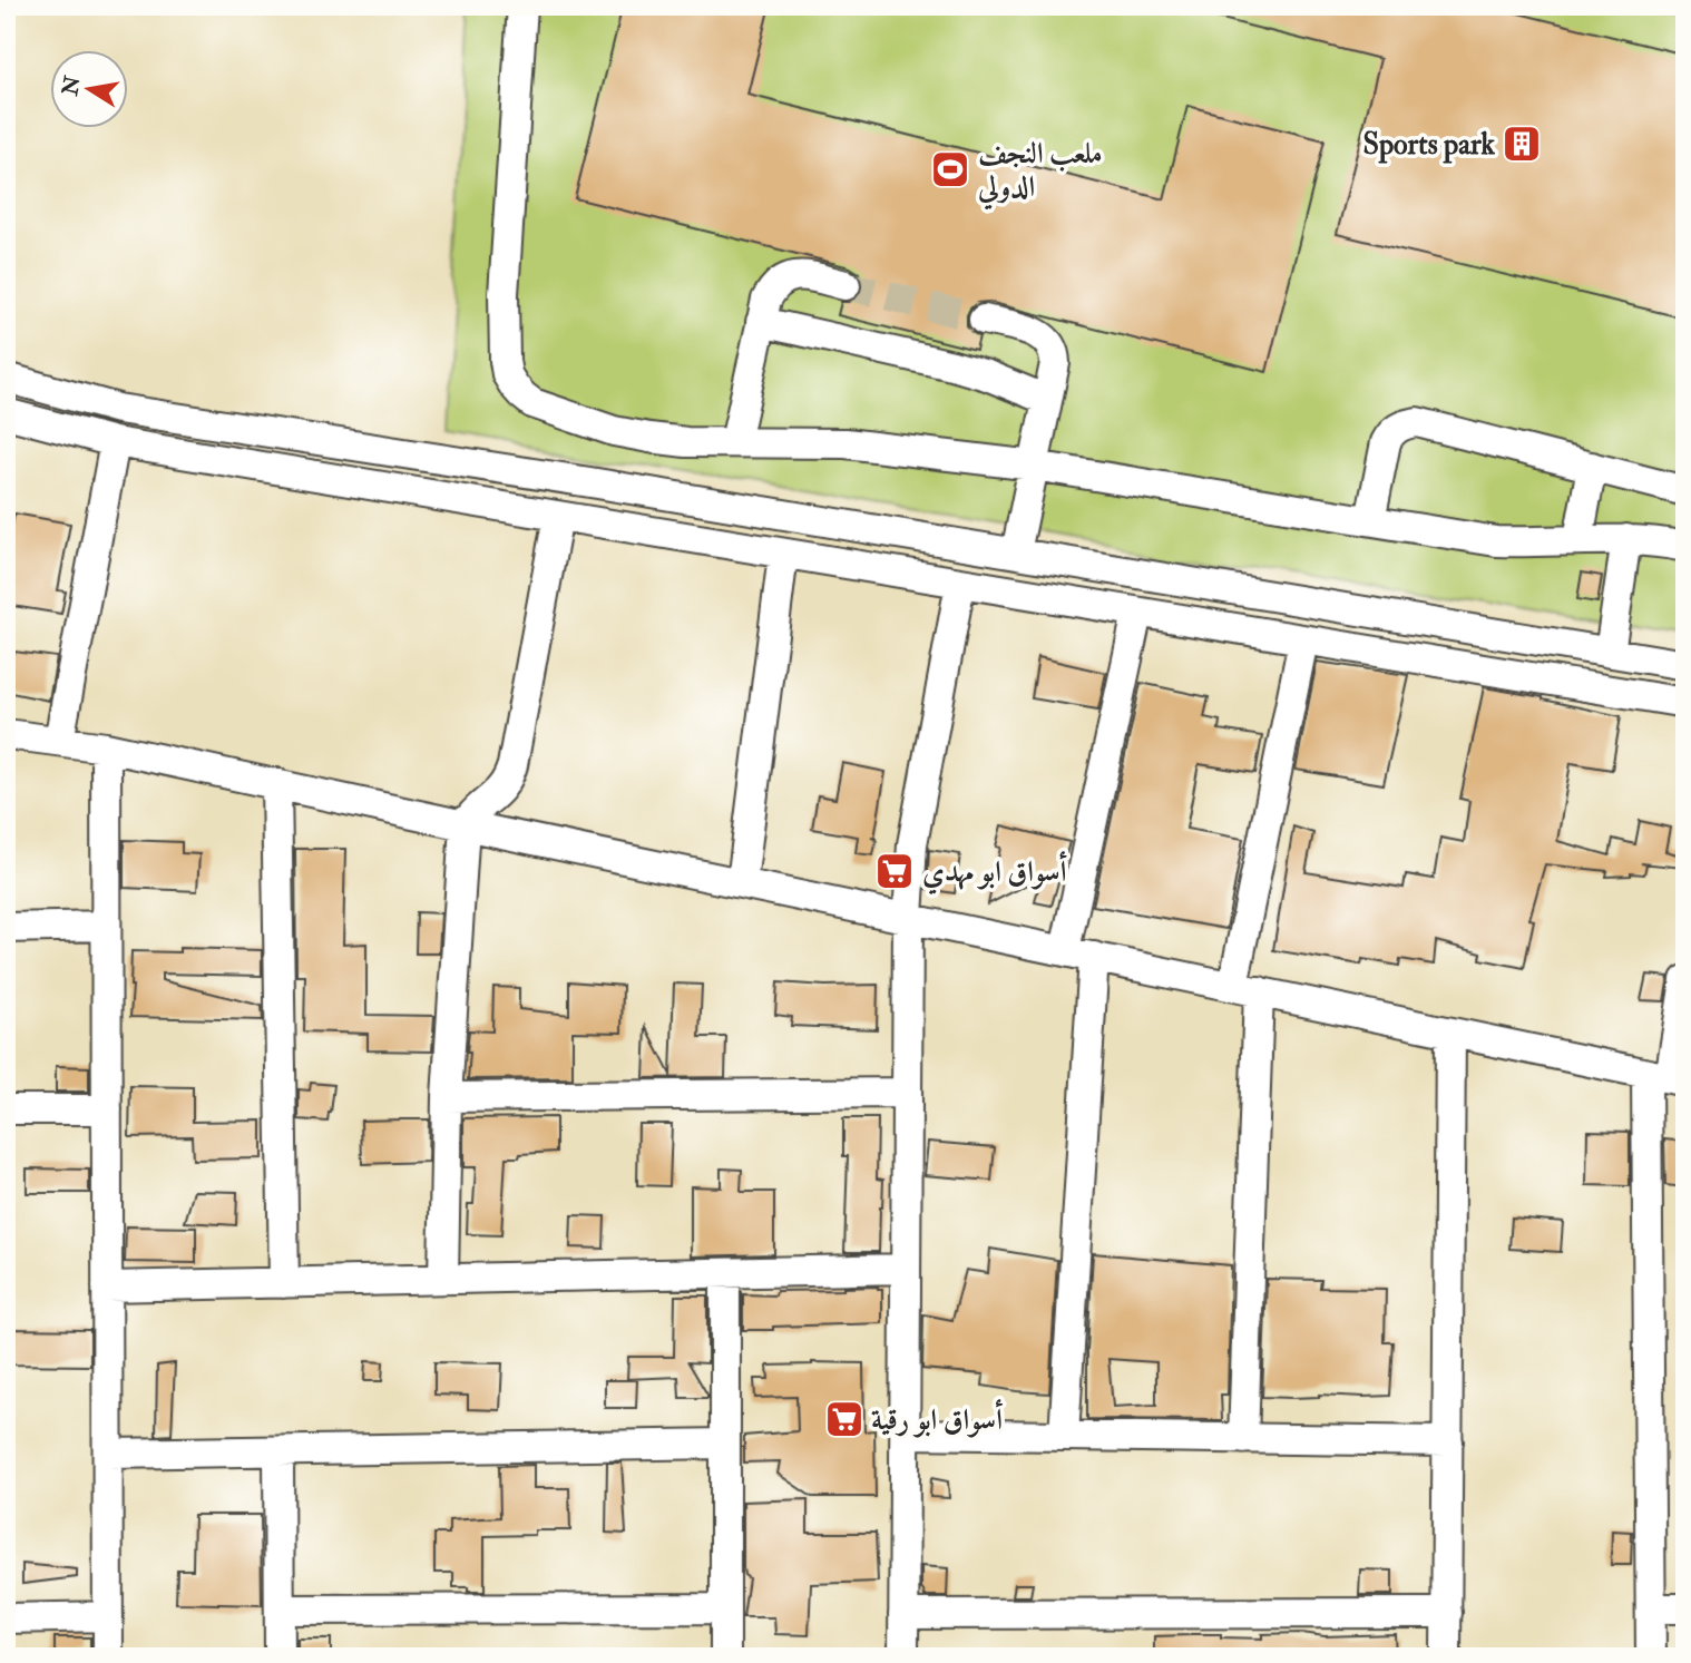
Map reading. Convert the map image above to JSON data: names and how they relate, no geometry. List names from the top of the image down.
{
  "places": {
    "building": ["Sports park"],
    "sports": ["ملعب النجف الدولي"],
    "supermarket": ["أسواق ابو مهدي", "أسواق ابو رقية"]
  },
  "north": "left"
}
